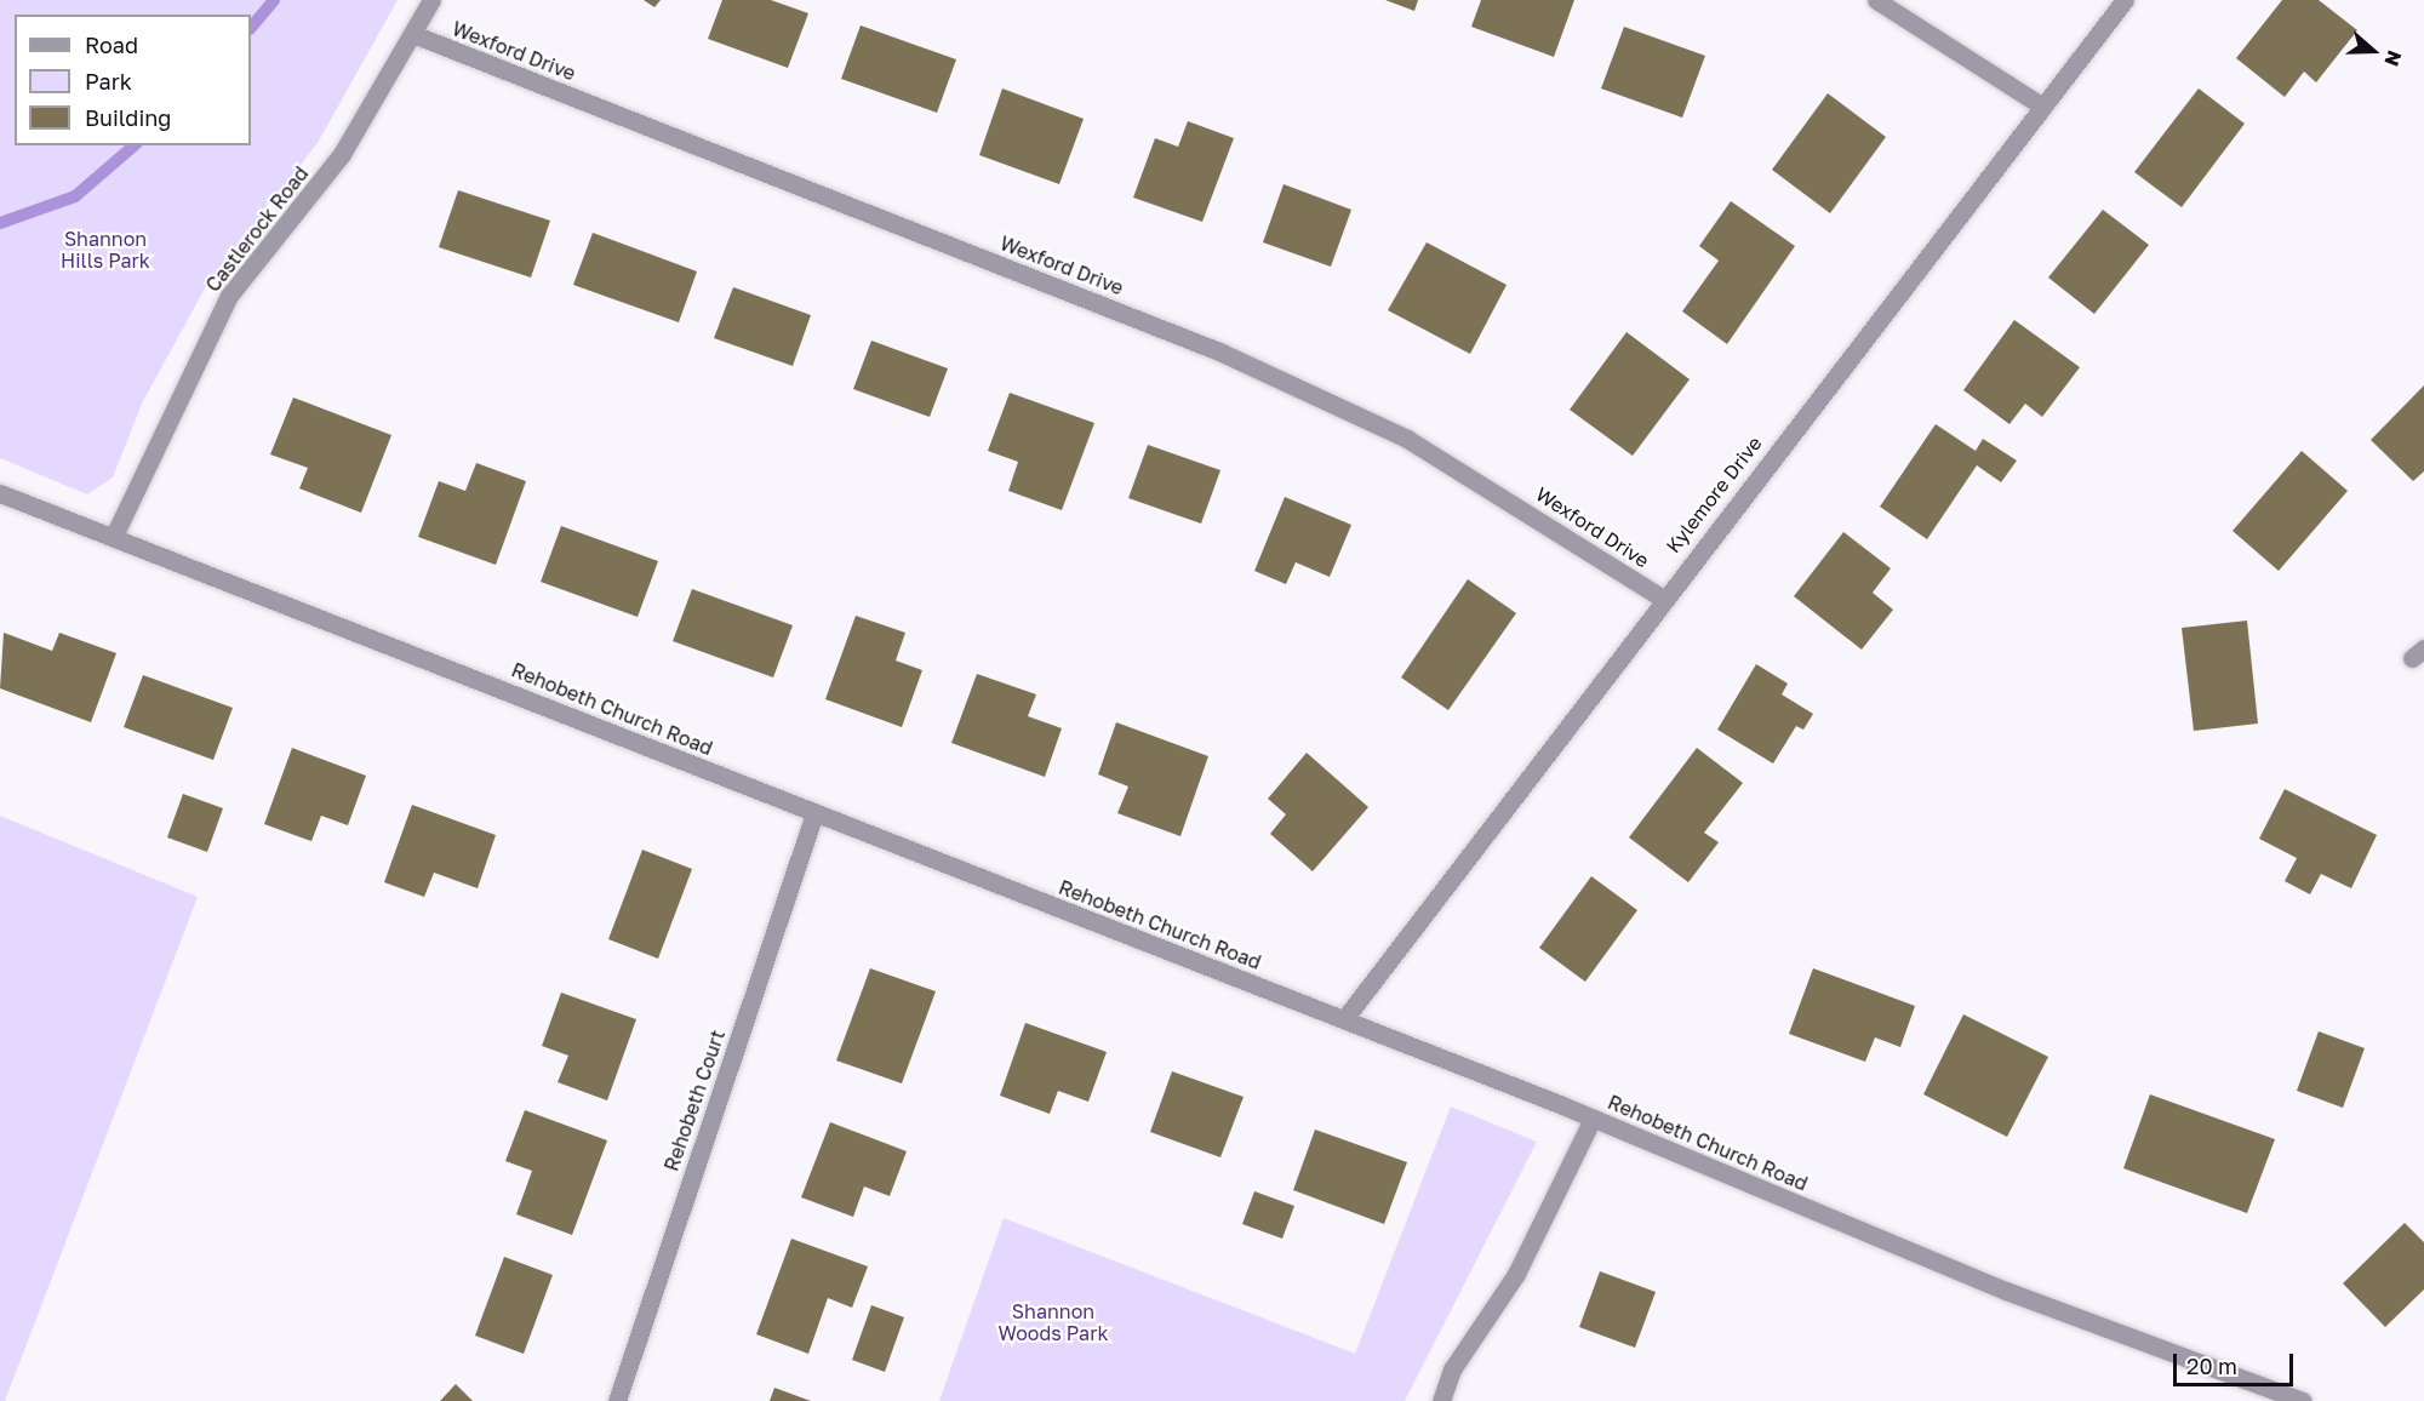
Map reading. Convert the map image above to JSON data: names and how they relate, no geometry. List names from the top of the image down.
{
  "streets": {
    "street": [
      "Wexford Drive",
      "Castlerock Road",
      "Kylemore Drive",
      "Rehobeth Church Road",
      "Rehobeth Court"
    ]
  },
  "crossings": [
    ["Wexford Drive", "Castlerock Road"],
    ["Wexford Drive", "Kylemore Drive"],
    ["Castlerock Road", "Rehobeth Church Road"],
    ["Kylemore Drive", "Rehobeth Church Road"],
    ["Rehobeth Church Road", "Rehobeth Court"]
  ],
  "parks": ["Shannon Hills Park", "Shannon Woods Park"],
  "legend": ["Road", "Park", "Building"],
  "scale_bar": "20 m",
  "north": "right"
}
